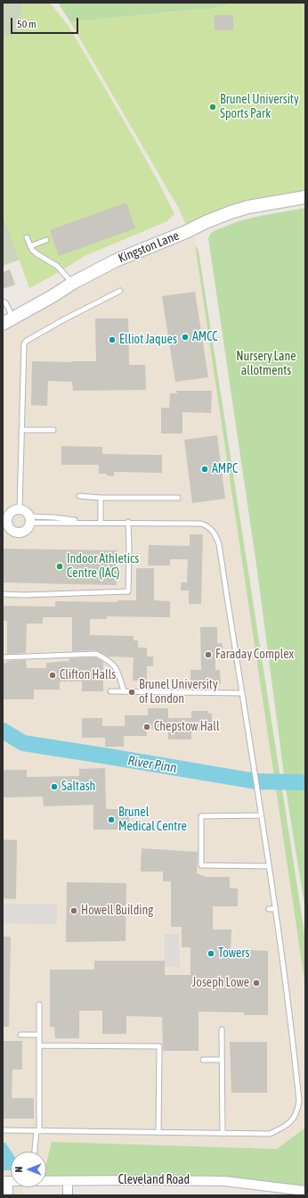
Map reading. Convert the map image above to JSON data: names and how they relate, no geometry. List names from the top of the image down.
{
  "streets": {
    "street": ["Kingston Lane", "Cleveland Road"]
  },
  "water": ["River Pinn"],
  "parks": ["Nursery Lane allotments"],
  "places": [
    "Brunel University Sports Park",
    "AMCC",
    "Elliot Jaques",
    "AMPC",
    "Indoor Athletics Centre (IAC)",
    "Faraday Complex",
    "Clifton Halls",
    "Brunel University of London",
    "Chepstow Hall",
    "Saltash",
    "Brunel Medical Centre",
    "Howell Building",
    "Towers",
    "Joseph Lowe"
  ],
  "scale_bar": "50 m",
  "north": "left"
}
